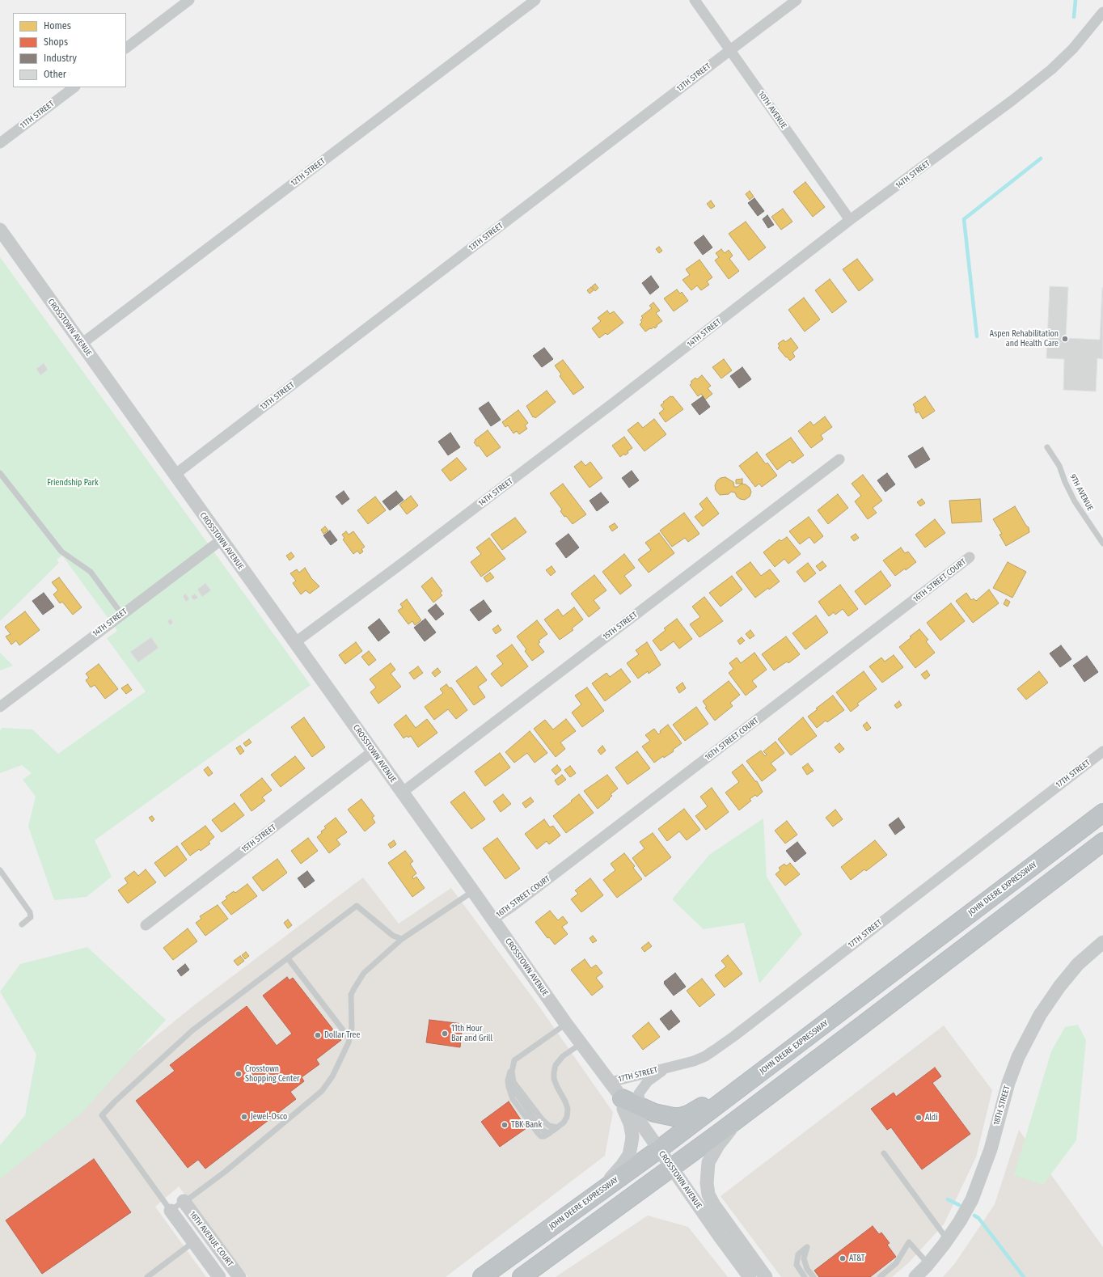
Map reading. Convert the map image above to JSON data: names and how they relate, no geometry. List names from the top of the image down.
{
  "streets": {
    "highway": ["JOHN DEERE EXPRESSWAY"],
    "street": [
      "13TH STREET",
      "10TH AVENUE",
      "11TH STREET",
      "12TH STREET",
      "14TH STREET",
      "CROSSTOWN AVENUE",
      "16TH STREET COURT",
      "15TH STREET",
      "17TH STREET",
      "18TH STREET",
      "16TH AVENUE COURT"
    ],
    "lane": ["9TH AVENUE"]
  },
  "crossings": [
    ["13TH STREET", "10TH AVENUE"],
    ["13TH STREET", "CROSSTOWN AVENUE"],
    ["10TH AVENUE", "14TH STREET"],
    ["12TH STREET", "CROSSTOWN AVENUE"],
    ["14TH STREET", "CROSSTOWN AVENUE"],
    ["CROSSTOWN AVENUE", "16TH STREET COURT"],
    ["CROSSTOWN AVENUE", "15TH STREET"],
    ["CROSSTOWN AVENUE", "17TH STREET"],
    ["CROSSTOWN AVENUE", "JOHN DEERE EXPRESSWAY"]
  ],
  "parks": ["Friendship Park"],
  "places": [
    "Aspen Rehabilitation and Health Care",
    "11th Hour Bar and Grill",
    "Dollar Tree",
    "Crosstown Shopping Center",
    "Jewel-Osco",
    "Aldi",
    "TBK Bank",
    "AT&T"
  ],
  "legend": [
    "Homes",
    "Shops",
    "Industry",
    "Other"
  ]
}
